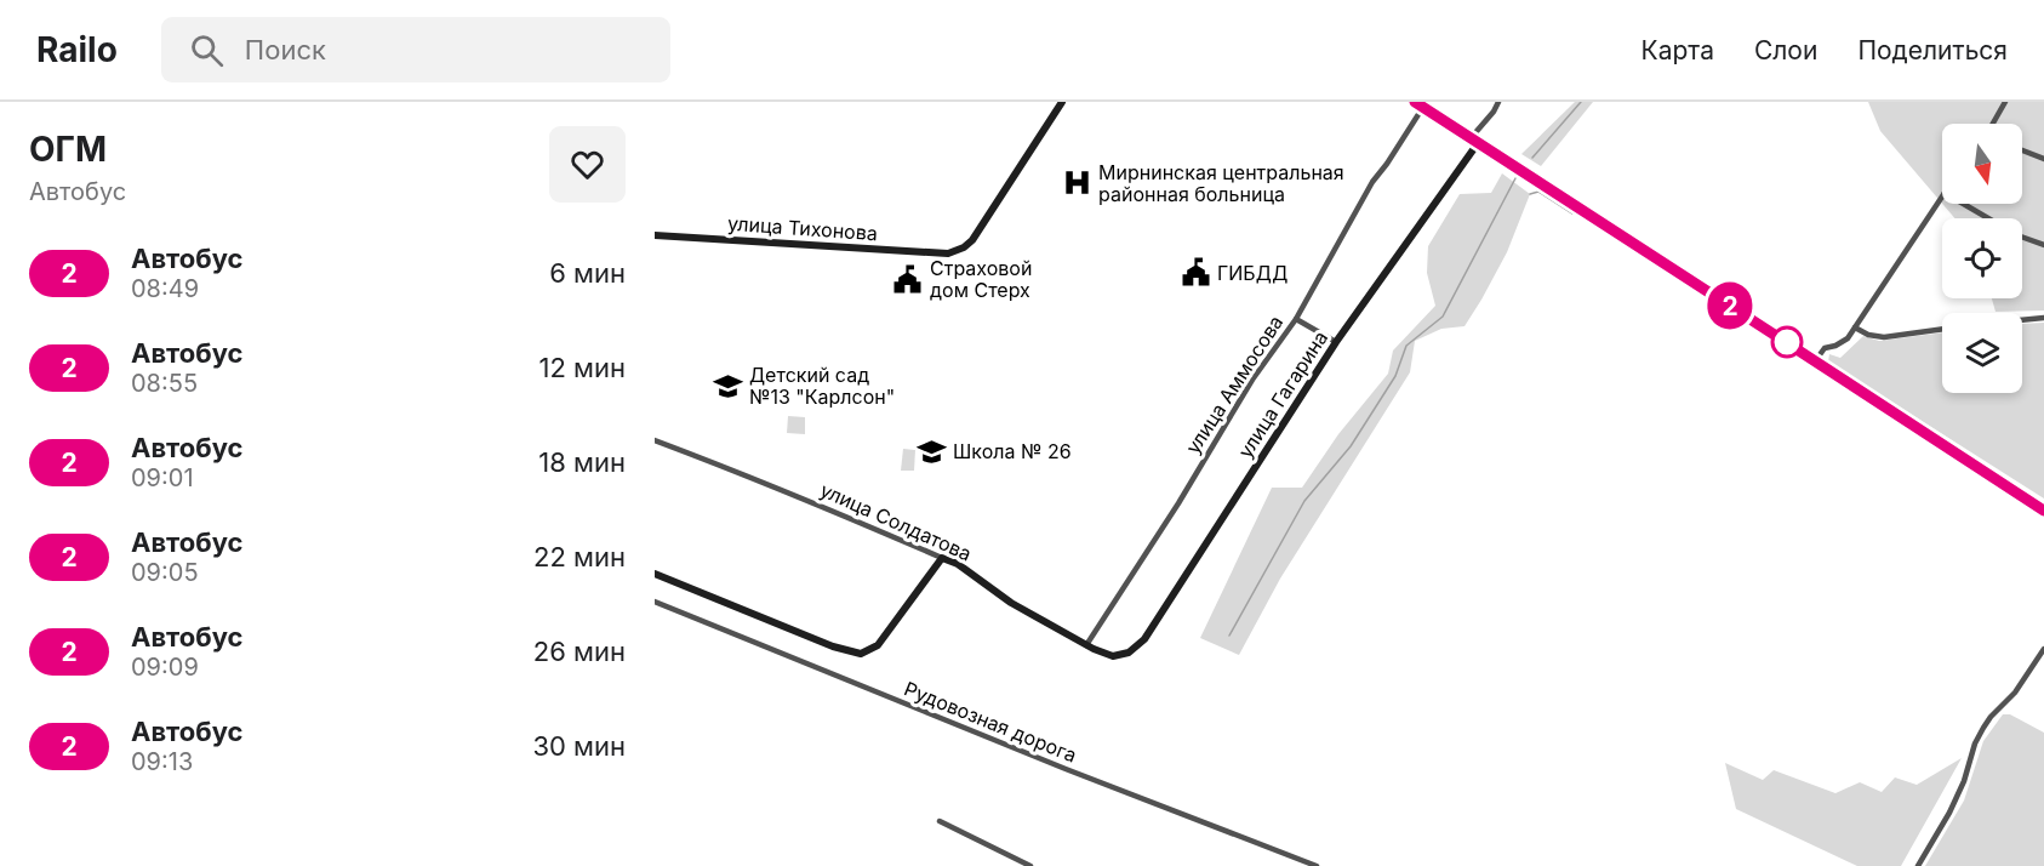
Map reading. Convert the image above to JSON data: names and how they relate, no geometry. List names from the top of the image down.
{
  "streets": {
    "street": [
      "улица Тихонова",
      "улица Аммосова",
      "улица Гагарина",
      "улица Солдатова",
      "Рудовозная дорога"
    ]
  },
  "crossings": [
    ["улица Аммосова", "улица Солдатова"],
    ["улица Гагарина", "улица Солдатова"]
  ],
  "places": {
    "hospital": ["Мирнинская центральная районная больница"],
    "public building": ["ГИБДД", "Страховой дом Стерх"],
    "school or university": ["Детский сад №13 \"Карлсон\"", "Школа № 26"]
  },
  "lines": ["bus line 2"],
  "north": "bottom",
  "page": {
    "header": "Railo",
    "search": "Поиск",
    "nav": ["Карта", "Слои", "Поделиться"],
    "heading": ["ОГМ", "Автобус"],
    "on_map": "2",
    "list": [
      {
        "mark": "2",
        "name": "Автобус",
        "note": "08:49",
        "value": "6 мин"
      },
      {
        "mark": "2",
        "name": "Автобус",
        "note": "08:55",
        "value": "12 мин"
      },
      {
        "mark": "2",
        "name": "Автобус",
        "note": "09:01",
        "value": "18 мин"
      },
      {
        "mark": "2",
        "name": "Автобус",
        "note": "09:05",
        "value": "22 мин"
      },
      {
        "mark": "2",
        "name": "Автобус",
        "note": "09:09",
        "value": "26 мин"
      },
      {
        "mark": "2",
        "name": "Автобус",
        "note": "09:13",
        "value": "30 мин"
      }
    ]
  }
}
